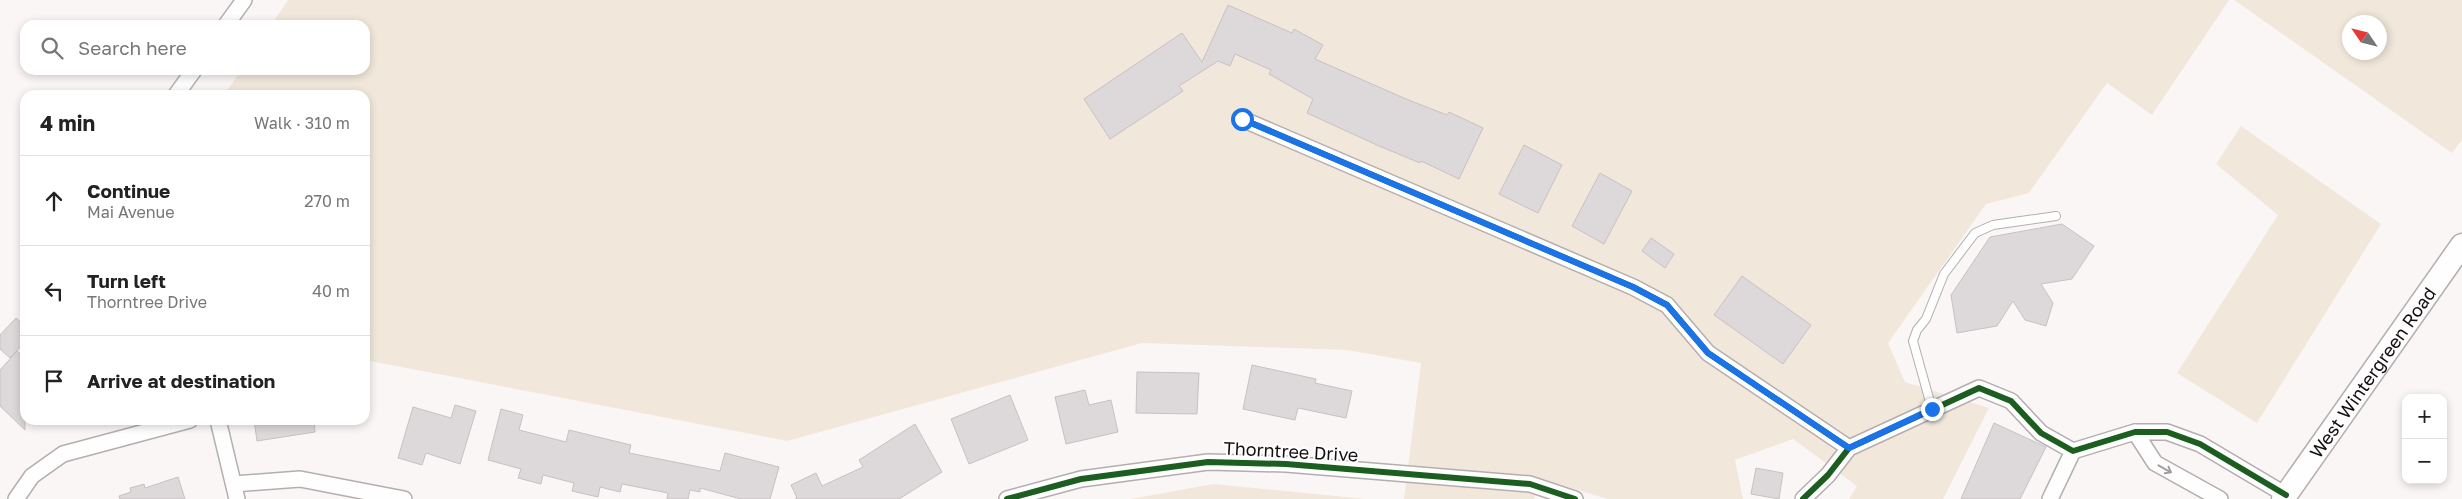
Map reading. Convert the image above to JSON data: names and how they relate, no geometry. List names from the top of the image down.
{
  "streets": {
    "main road": ["West Wintergreen Road"],
    "street": ["Thorntree Drive"]
  },
  "north": "top left",
  "page": {
    "search": "Search here",
    "heading": ["4 min", "Walk · 310 m"],
    "list": [
      ["Continue", "Mai Avenue", "270 m"],
      ["Turn left", "Thorntree Drive", "40 m"],
      "Arrive at destination"
    ],
    "map_buttons": ["+", "−"]
  }
}
